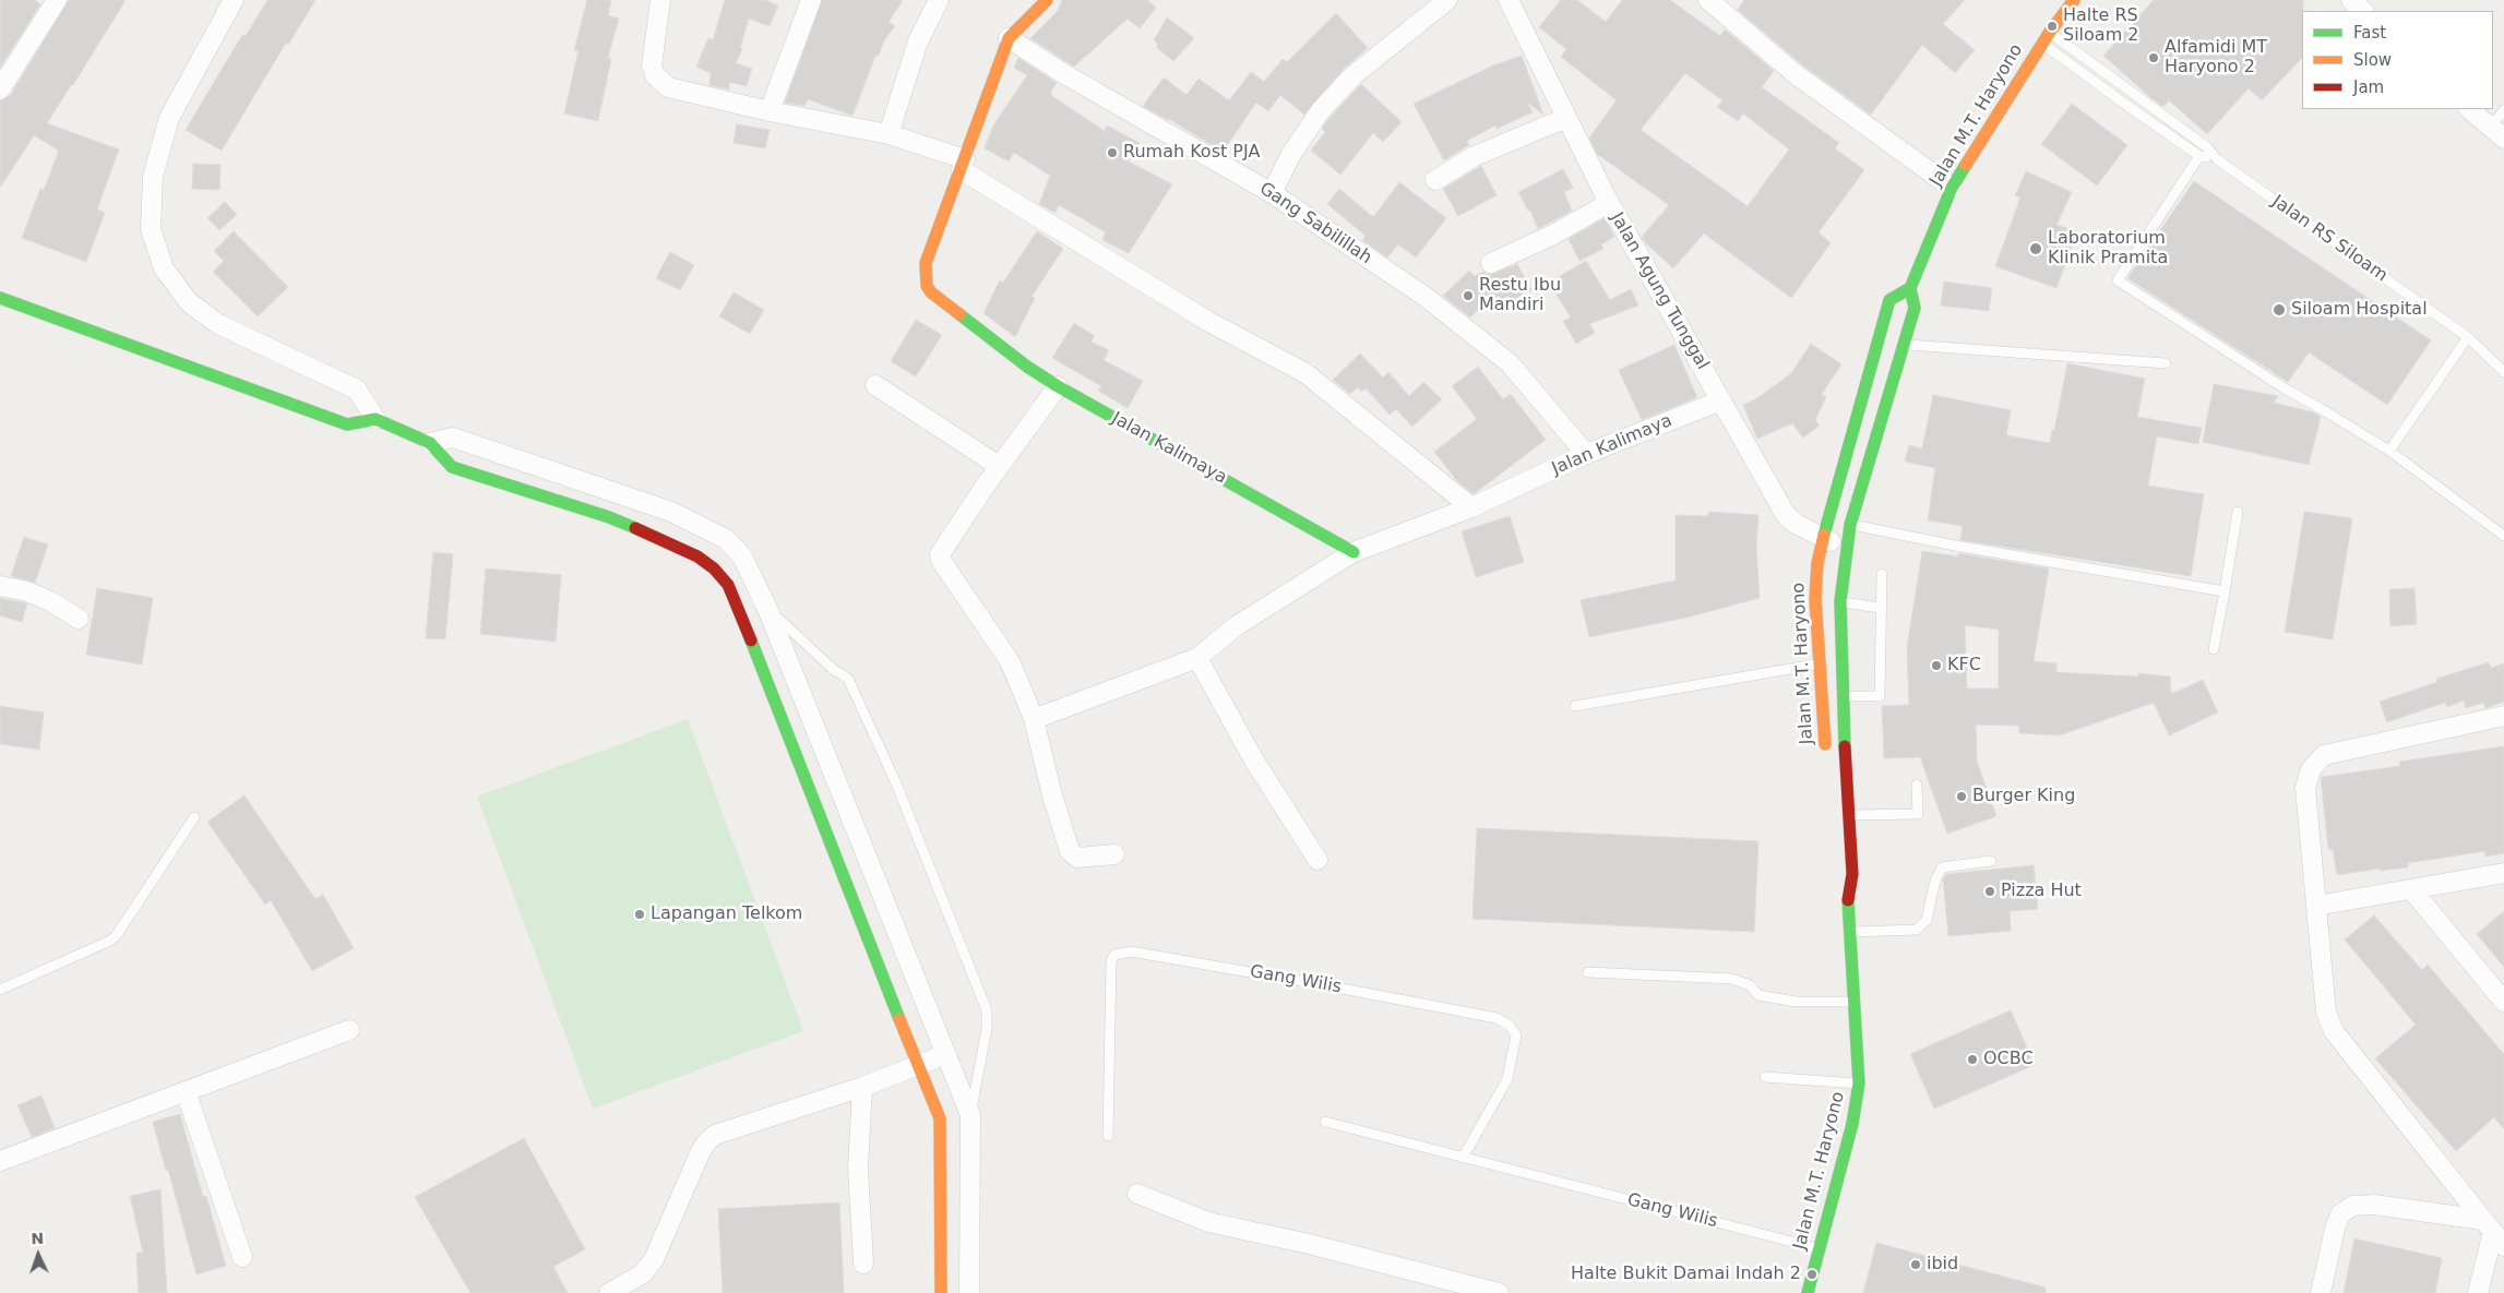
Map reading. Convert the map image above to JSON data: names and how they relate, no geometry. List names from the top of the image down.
{
  "streets": {
    "street": [
      "Jalan M.T. Haryono",
      "Gang Sabilillah",
      "Jalan Agung Tunggal",
      "Jalan Kalimaya"
    ],
    "lane": ["Jalan RS Siloam", "Gang Wilis"]
  },
  "crossings": [
    ["Jalan M.T. Haryono", "Jalan RS Siloam"],
    ["Jalan M.T. Haryono", "Jalan Agung Tunggal"],
    ["Jalan M.T. Haryono", "Gang Wilis"],
    ["Gang Sabilillah", "Jalan Kalimaya"],
    ["Jalan Agung Tunggal", "Jalan Kalimaya"]
  ],
  "places": [
    "Halte RS Siloam 2",
    "Alfamidi MT Haryono 2",
    "Rumah Kost PJA",
    "Laboratorium Klinik Pramita",
    "Restu Ibu Mandiri",
    "Siloam Hospital",
    "KFC",
    "Burger King",
    "Pizza Hut",
    "Lapangan Telkom",
    "OCBC",
    "ibid",
    "Halte Bukit Damai Indah 2"
  ],
  "legend": ["Fast", "Slow", "Jam"],
  "north": "top"
}
